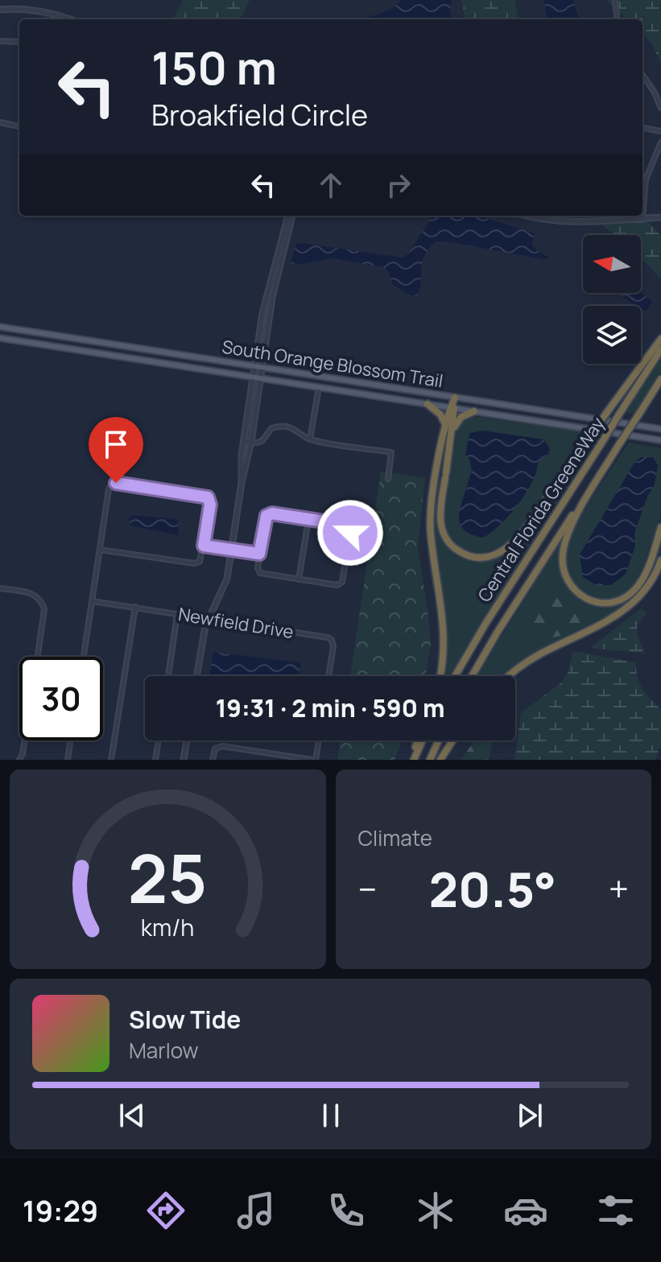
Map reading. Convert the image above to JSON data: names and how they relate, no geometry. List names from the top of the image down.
{
  "streets": {
    "highway": ["Central Florida GreeneWay"],
    "main road": ["South Orange Blossom Trail"],
    "street": ["Newfield Drive"]
  },
  "north": "left",
  "page": {
    "turn": ["150 m", "Broakfield Circle"],
    "limit": "30",
    "trip": "19:31 · 2 min · 590 m",
    "tile": "Climate",
    "heat": ["−", "20.5°", "+"],
    "song": ["Slow Tide", "Marlow"],
    "tabs": "19:29",
    "gauge": ["25", "km/h"]
  }
}
